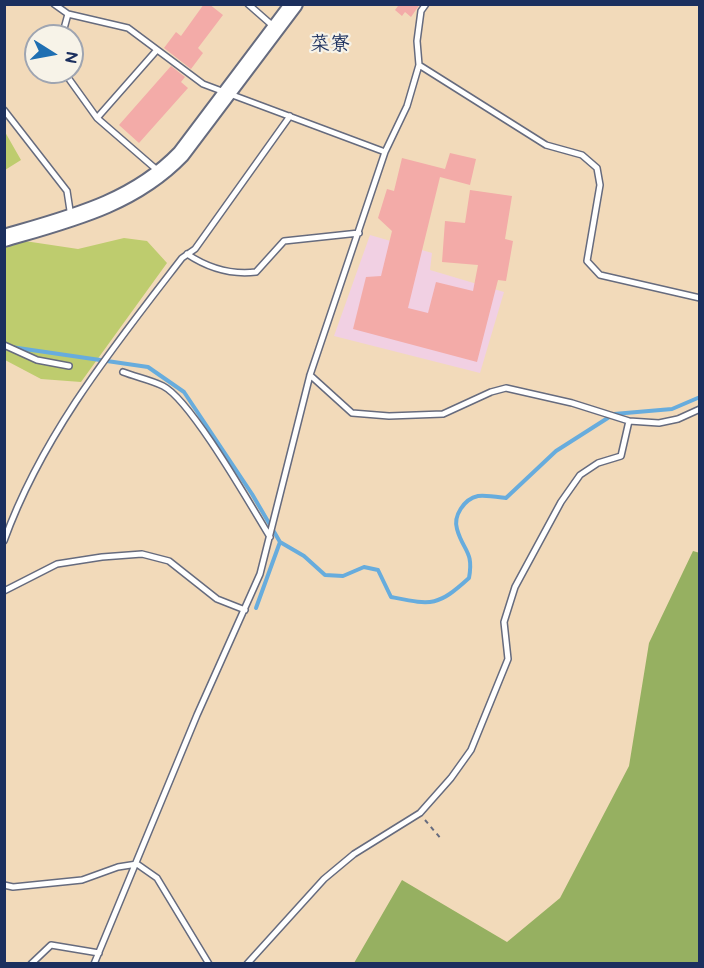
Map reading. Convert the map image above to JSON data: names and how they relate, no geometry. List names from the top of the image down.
{
  "districts": ["菜寮"],
  "north": "right"
}
